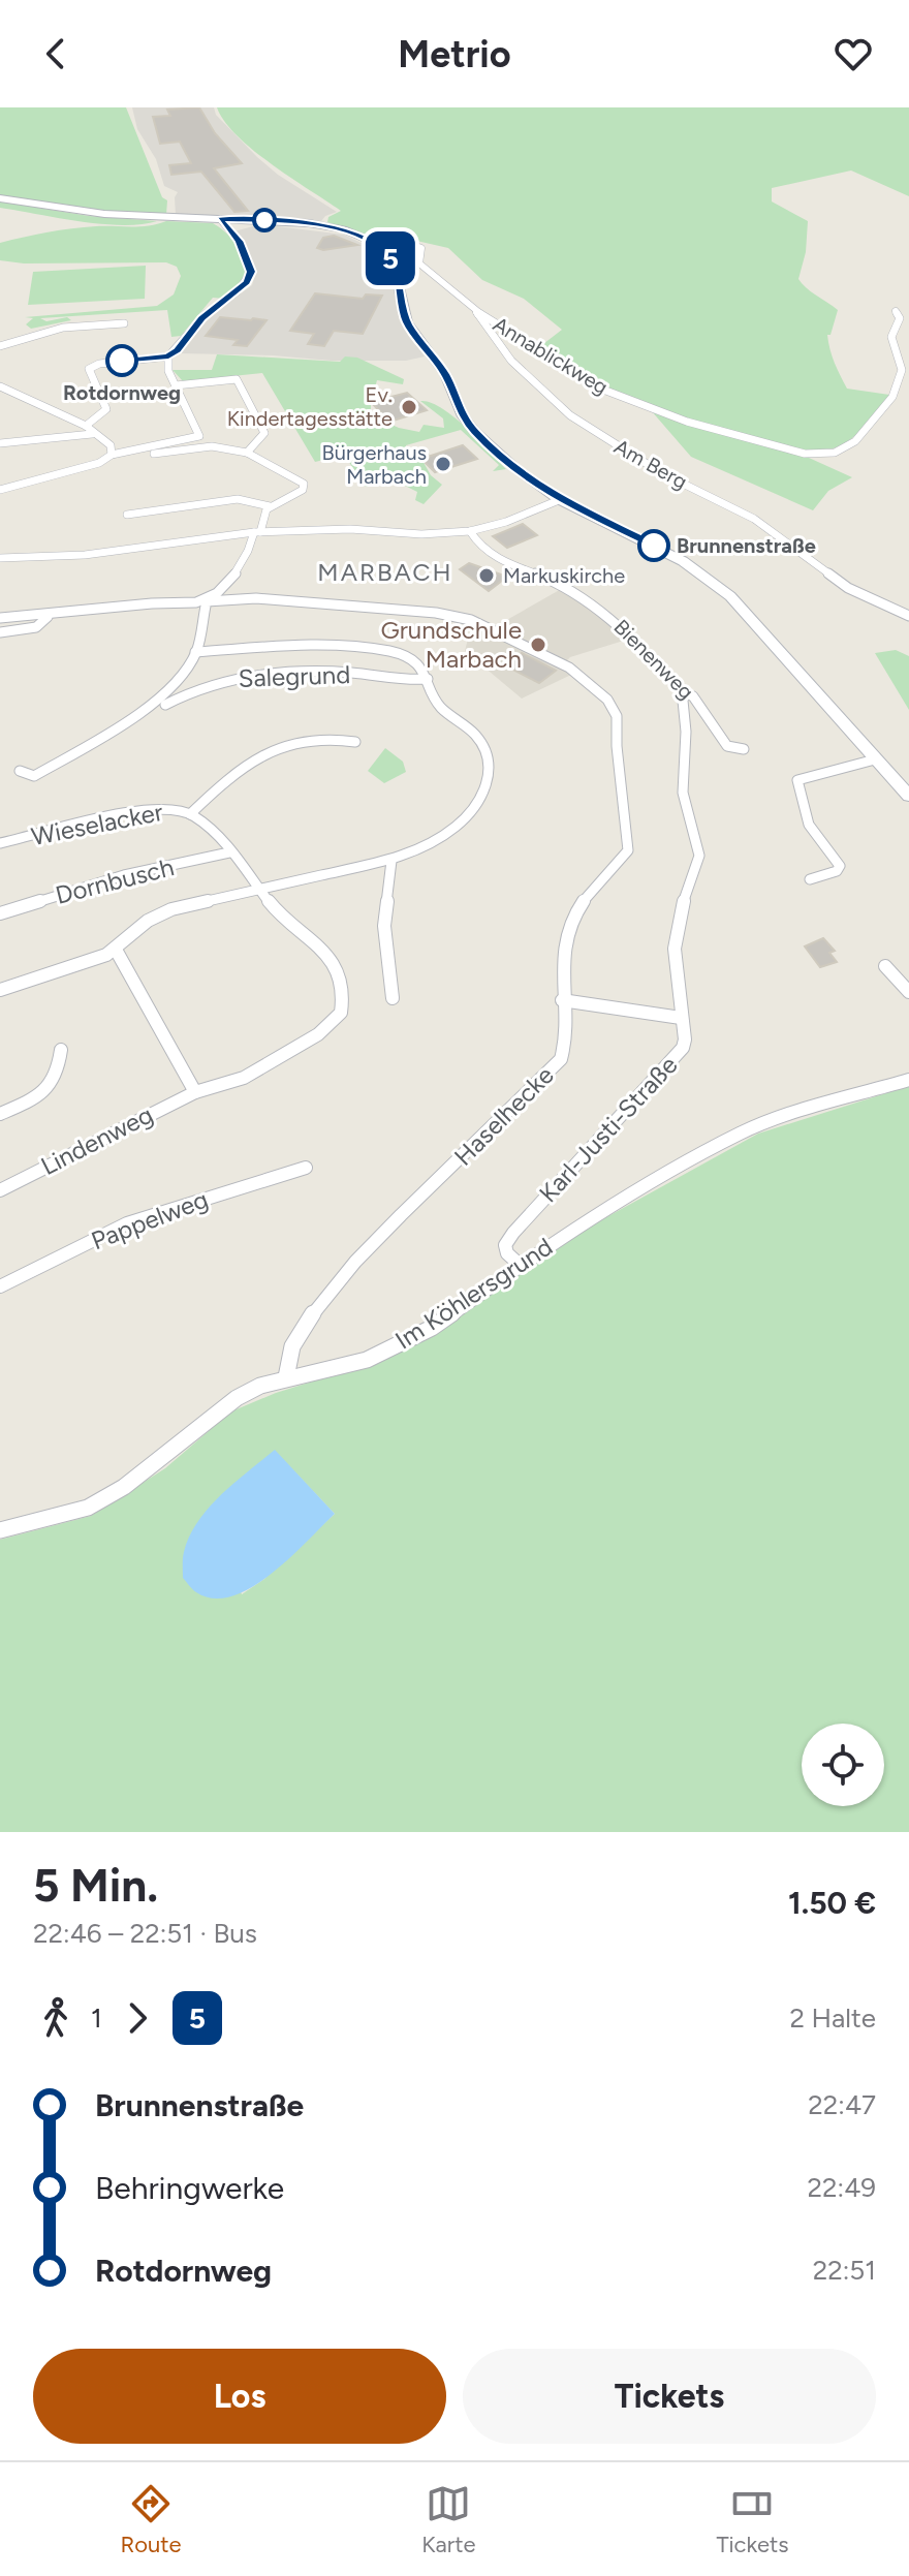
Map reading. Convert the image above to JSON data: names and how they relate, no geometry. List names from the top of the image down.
{
  "streets": {
    "street": [
      "Annablickweg",
      "Am Berg",
      "Bienenweg",
      "Salegrund",
      "Wieselacker",
      "Dornbusch",
      "Haselhecke",
      "Karl-Justi-Straße",
      "Lindenweg",
      "Pappelweg",
      "Im Köhlersgrund"
    ]
  },
  "crossings": [
    ["Annablickweg", "Am Berg"],
    ["Bienenweg", "Karl-Justi-Straße"],
    ["Wieselacker", "Dornbusch"],
    ["Wieselacker", "Lindenweg"],
    ["Haselhecke", "Im Köhlersgrund"],
    ["Karl-Justi-Straße", "Im Köhlersgrund"]
  ],
  "districts": ["MARBACH"],
  "places": [
    "Rotdornweg",
    "Ev. Kindertagesstätte",
    "Bürgerhaus Marbach",
    "Brunnenstraße",
    "Markuskirche",
    "Grundschule Marbach"
  ],
  "lines": ["bus line 5"],
  "page": {
    "header": "Metrio",
    "on_map": "5",
    "heading": ["5 Min.", "22:46 – 22:51 · Bus", "1.50 €"],
    "legs": ["1", "5", "2 Halte"],
    "list": [
      {
        "name": "Brunnenstraße",
        "value": "22:47"
      },
      {
        "name": "Behringwerke",
        "value": "22:49"
      },
      {
        "name": "Rotdornweg",
        "value": "22:51"
      }
    ],
    "buttons": ["Los", "Tickets"],
    "tabs": ["Route", "Karte", "Tickets"]
  }
}
